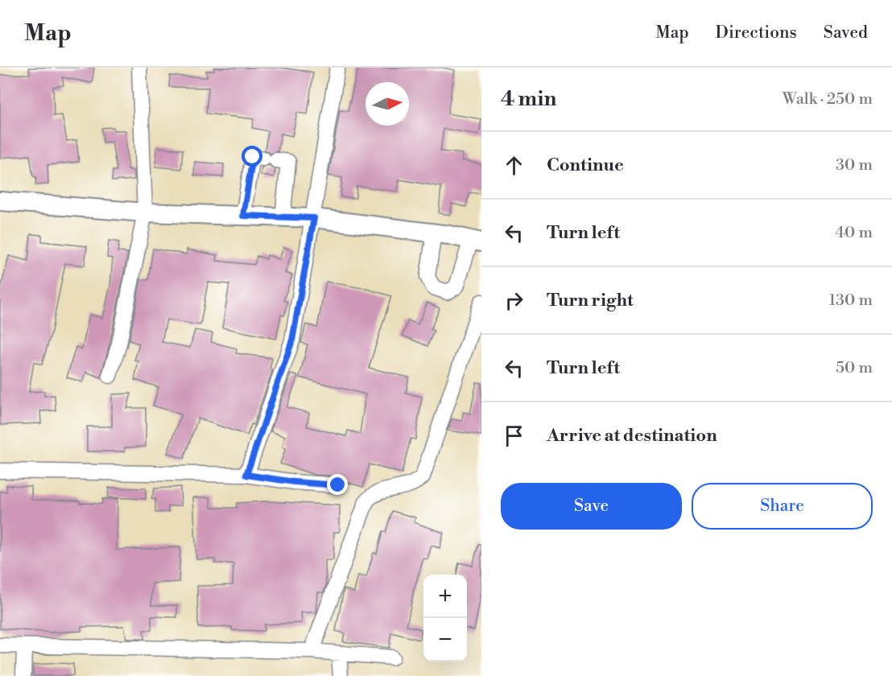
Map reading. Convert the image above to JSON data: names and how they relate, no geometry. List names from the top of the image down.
{
  "north": "right",
  "page": {
    "header": "Map",
    "nav": ["Map", "Directions", "Saved"],
    "heading": ["4 min", "Walk · 250 m"],
    "list": [
      ["Continue", "30 m"],
      ["Turn left", "40 m"],
      ["Turn right", "130 m"],
      ["Turn left", "50 m"],
      "Arrive at destination"
    ],
    "buttons": ["Save", "Share"],
    "map_buttons": ["+", "−"]
  }
}
